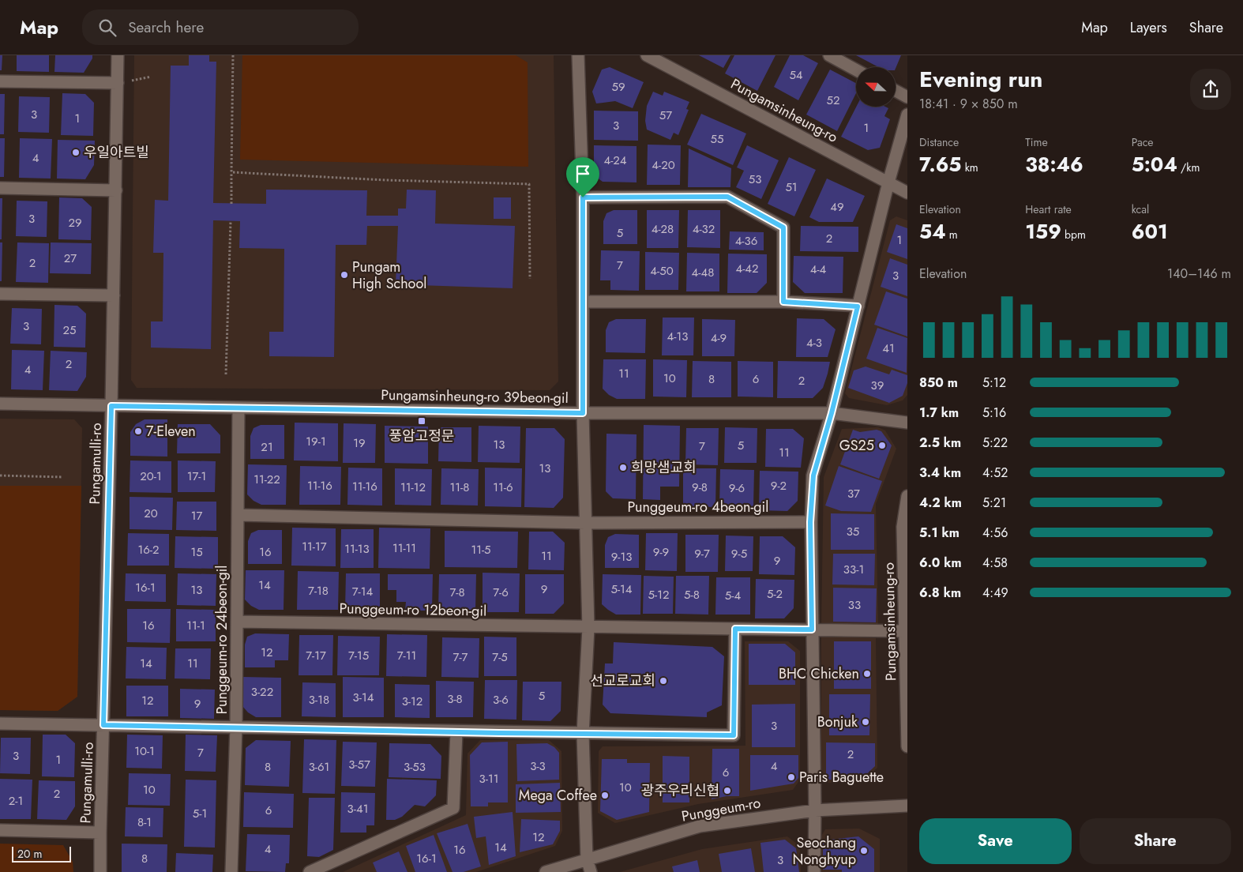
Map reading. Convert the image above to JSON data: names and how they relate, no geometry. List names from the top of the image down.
{
  "streets": {
    "street": [
      "Pungamsinheung-ro",
      "Pungamsinheung-ro 39beon-gil",
      "Pungamulli-ro",
      "Punggeum-ro 4beon-gil",
      "Punggeum-ro 12beon-gil",
      "Punggeum-ro 24beon-gil",
      "Punggeum-ro"
    ]
  },
  "crossings": [
    ["Pungamsinheung-ro 39beon-gil", "Pungamulli-ro"],
    ["Pungamsinheung-ro 39beon-gil", "Punggeum-ro 24beon-gil"],
    ["Punggeum-ro 12beon-gil", "Punggeum-ro 24beon-gil"]
  ],
  "places": {
    "other": [
      "우일아트빌",
      "Pungam High School",
      "7-Eleven",
      "GS25",
      "희망샘교회",
      "BHC Chicken",
      "선교로교회",
      "Bonjuk",
      "Paris Baguette",
      "광주우리신협",
      "Mega Coffee",
      "Seochang Nonghyup"
    ],
    "transit": ["풍암고정문"]
  },
  "house_numbers": [
    "54",
    "59",
    "52",
    "3",
    "57",
    "1",
    "3",
    "1",
    "55",
    "4",
    "4-24",
    "4-20",
    "53",
    "51",
    "49",
    "3",
    "29",
    "4-28",
    "4-32",
    "5",
    "2",
    "1",
    "4-36",
    "27",
    "2",
    "7",
    "4-42",
    "4-4",
    "4-50",
    "4-48",
    "3",
    "3",
    "25",
    "4-13",
    "4-9",
    "4-3",
    "41",
    "2",
    "4",
    "11",
    "10",
    "8",
    "6",
    "2",
    "39",
    "19-1",
    "19",
    "13",
    "5",
    "7",
    "21",
    "11",
    "13",
    "20-1",
    "17-1",
    "11-22",
    "11-16",
    "9-2",
    "11-16",
    "11-12",
    "11-8",
    "11-6",
    "9-8",
    "9-6",
    "37",
    "20",
    "17",
    "35",
    "11-17",
    "11-11",
    "11-13",
    "16-2",
    "11-5",
    "15",
    "16",
    "9-9",
    "9-7",
    "9-5",
    "11",
    "9-13",
    "9",
    "33-1",
    "14",
    "16-1",
    "9",
    "5-14",
    "13",
    "7-18",
    "7-14",
    "7-8",
    "7-6",
    "5-2",
    "5-12",
    "5-8",
    "5-4",
    "33",
    "16",
    "11-1",
    "12",
    "7-17",
    "7-15",
    "7-11",
    "7-7",
    "7-5",
    "14",
    "11",
    "3-22",
    "5",
    "3-14",
    "3-8",
    "3-18",
    "3-6",
    "12",
    "3-12",
    "9",
    "3",
    "10-1",
    "7",
    "2",
    "3",
    "1",
    "3-57",
    "3-3",
    "4",
    "8",
    "3-61",
    "3-53",
    "6",
    "3-11",
    "10",
    "10",
    "2",
    "2-1",
    "3-41",
    "6",
    "5-1",
    "8-1",
    "12",
    "14",
    "4",
    "16",
    "8",
    "16-1",
    "3"
  ],
  "scale_bar": "20 m",
  "north": "left",
  "page": {
    "header": "Map",
    "search": "Search here",
    "nav": ["Map", "Layers", "Share"],
    "heading": ["Evening run", "18:41 · 9 × 850 m"],
    "stats": [
      ["Distance", "7.65 km"],
      ["Time", "38:46"],
      ["Pace", "5:04 /km"],
      ["Elevation", "54 m"],
      ["Heart rate", "159 bpm"],
      ["kcal", "601"]
    ],
    "chart": ["Elevation", "140–146 m"],
    "list": [
      {
        "name": "850 m",
        "note": "5:12"
      },
      {
        "name": "1.7 km",
        "note": "5:16"
      },
      {
        "name": "2.5 km",
        "note": "5:22"
      },
      {
        "name": "3.4 km",
        "note": "4:52"
      },
      {
        "name": "4.2 km",
        "note": "5:21"
      },
      {
        "name": "5.1 km",
        "note": "4:56"
      },
      {
        "name": "6.0 km",
        "note": "4:58"
      },
      {
        "name": "6.8 km",
        "note": "4:49"
      }
    ],
    "buttons": ["Save", "Share"],
    "scale": "20 m"
  }
}
